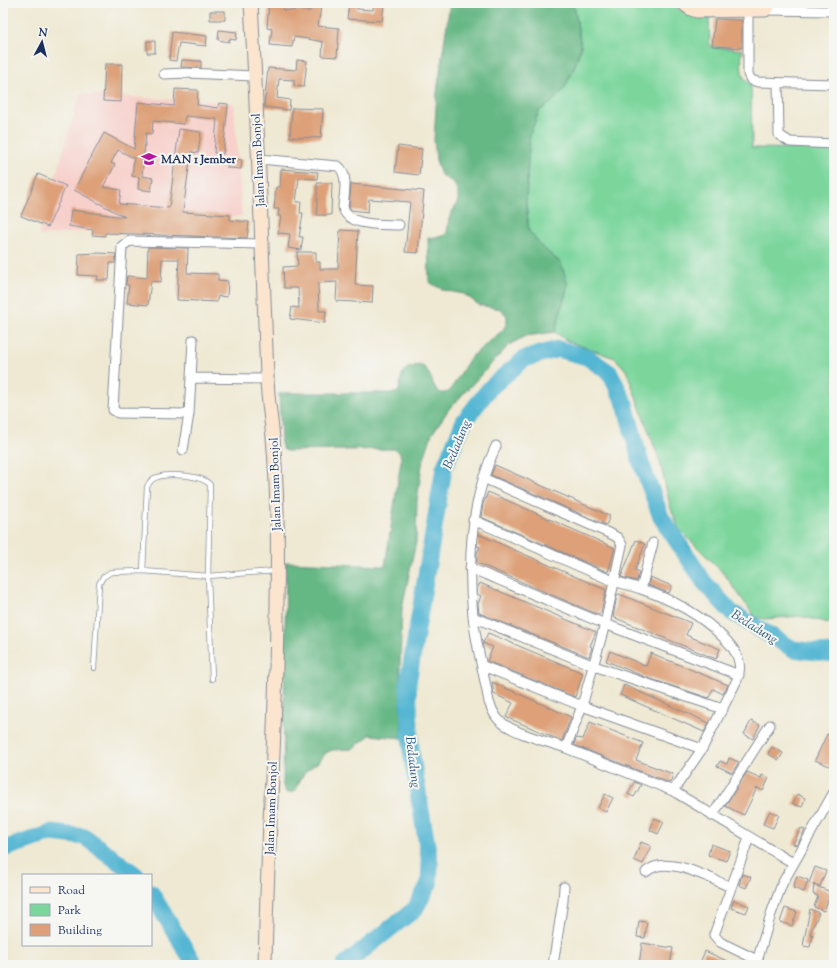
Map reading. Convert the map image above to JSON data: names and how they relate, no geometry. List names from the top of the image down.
{
  "streets": {
    "street": ["Jalan Imam Bonjol"]
  },
  "water": ["Bedadung"],
  "places": {
    "school or university": ["MAN 1 Jember"]
  },
  "legend": ["Road", "Park", "Building"],
  "north": "top"
}
